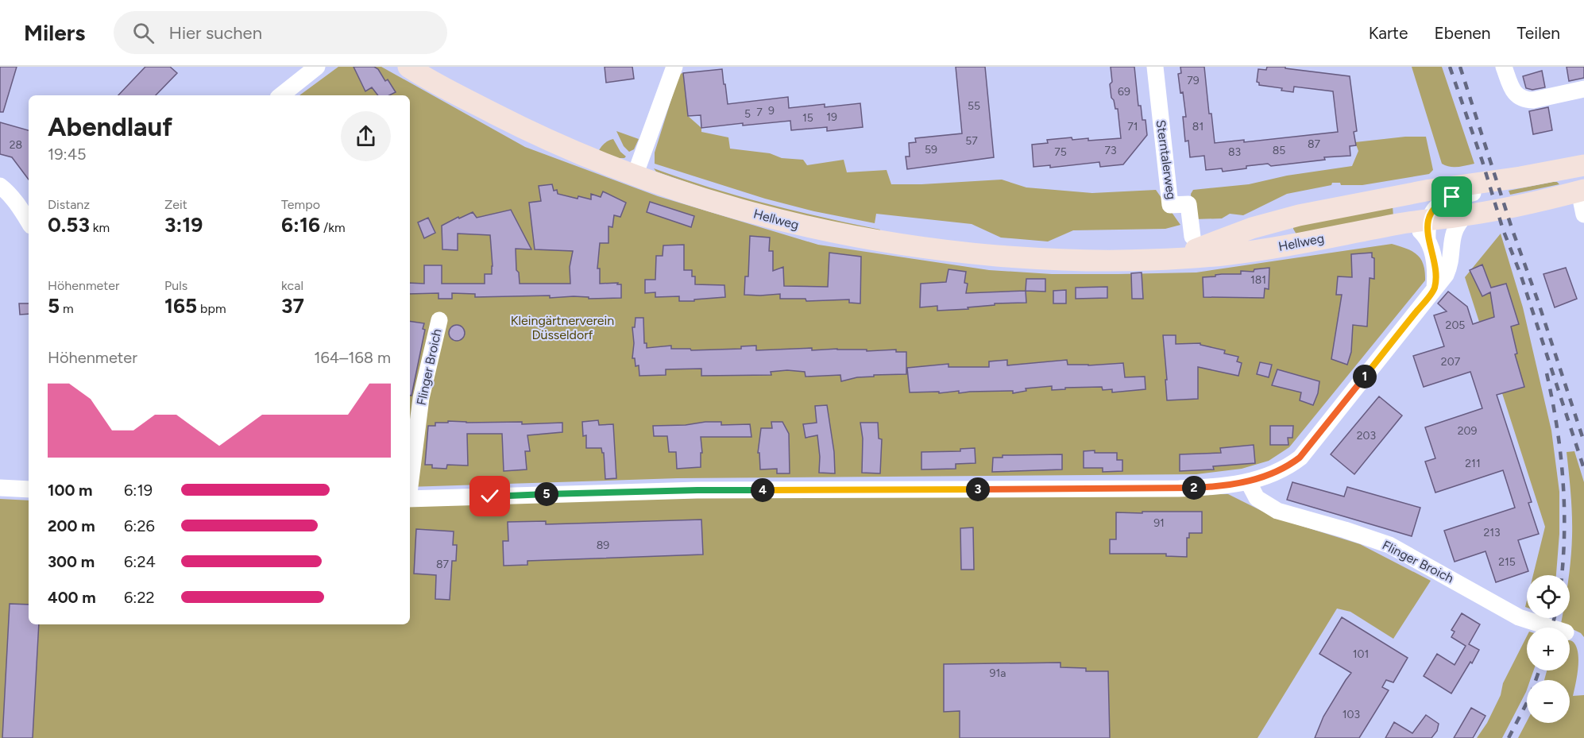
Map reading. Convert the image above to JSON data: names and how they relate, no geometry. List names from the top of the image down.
{
  "streets": {
    "main road": ["Hellweg"],
    "street": ["Sterntalerweg", "Flinger Broich"]
  },
  "parks": ["Kleingärtnerverein Düsseldorf"],
  "house_numbers": [
    "79",
    "69",
    "55",
    "9",
    "7",
    "5",
    "19",
    "15",
    "71",
    "81",
    "57",
    "87",
    "28",
    "59",
    "73",
    "85",
    "75",
    "83",
    "181",
    "205",
    "207",
    "209",
    "203",
    "211",
    "91",
    "213",
    "89",
    "215",
    "87",
    "101",
    "91a",
    "103"
  ],
  "page": {
    "header": "Milers",
    "search": "Hier suchen",
    "nav": ["Karte", "Ebenen", "Teilen"],
    "heading": ["Abendlauf", "19:45"],
    "stats": [
      ["Distanz", "0.53 km"],
      ["Zeit", "3:19"],
      ["Tempo", "6:16 /km"],
      ["Höhenmeter", "5 m"],
      ["Puls", "165 bpm"],
      ["kcal", "37"]
    ],
    "chart": ["Höhenmeter", "164–168 m"],
    "pins": [
      "1",
      "2",
      "3",
      "4",
      "5"
    ],
    "list": [
      {
        "name": "100 m",
        "note": "6:19"
      },
      {
        "name": "200 m",
        "note": "6:26"
      },
      {
        "name": "300 m",
        "note": "6:24"
      },
      {
        "name": "400 m",
        "note": "6:22"
      }
    ],
    "map_buttons": ["+", "−"]
  }
}
